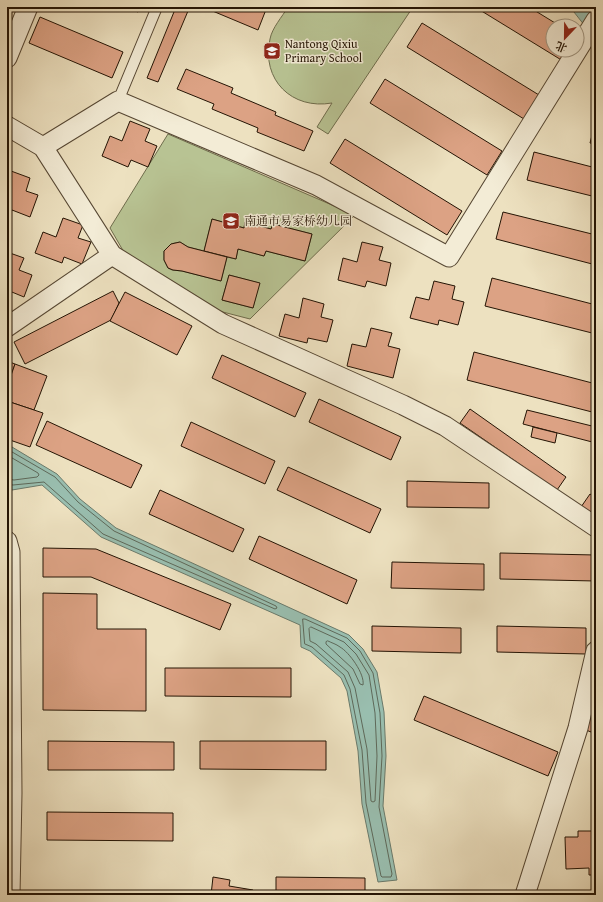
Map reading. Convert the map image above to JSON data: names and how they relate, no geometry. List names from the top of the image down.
{
  "places": {
    "school or university": ["Nantong Qixiu Primary School", "南通市易家桥幼儿园"]
  },
  "north": "bottom"
}
